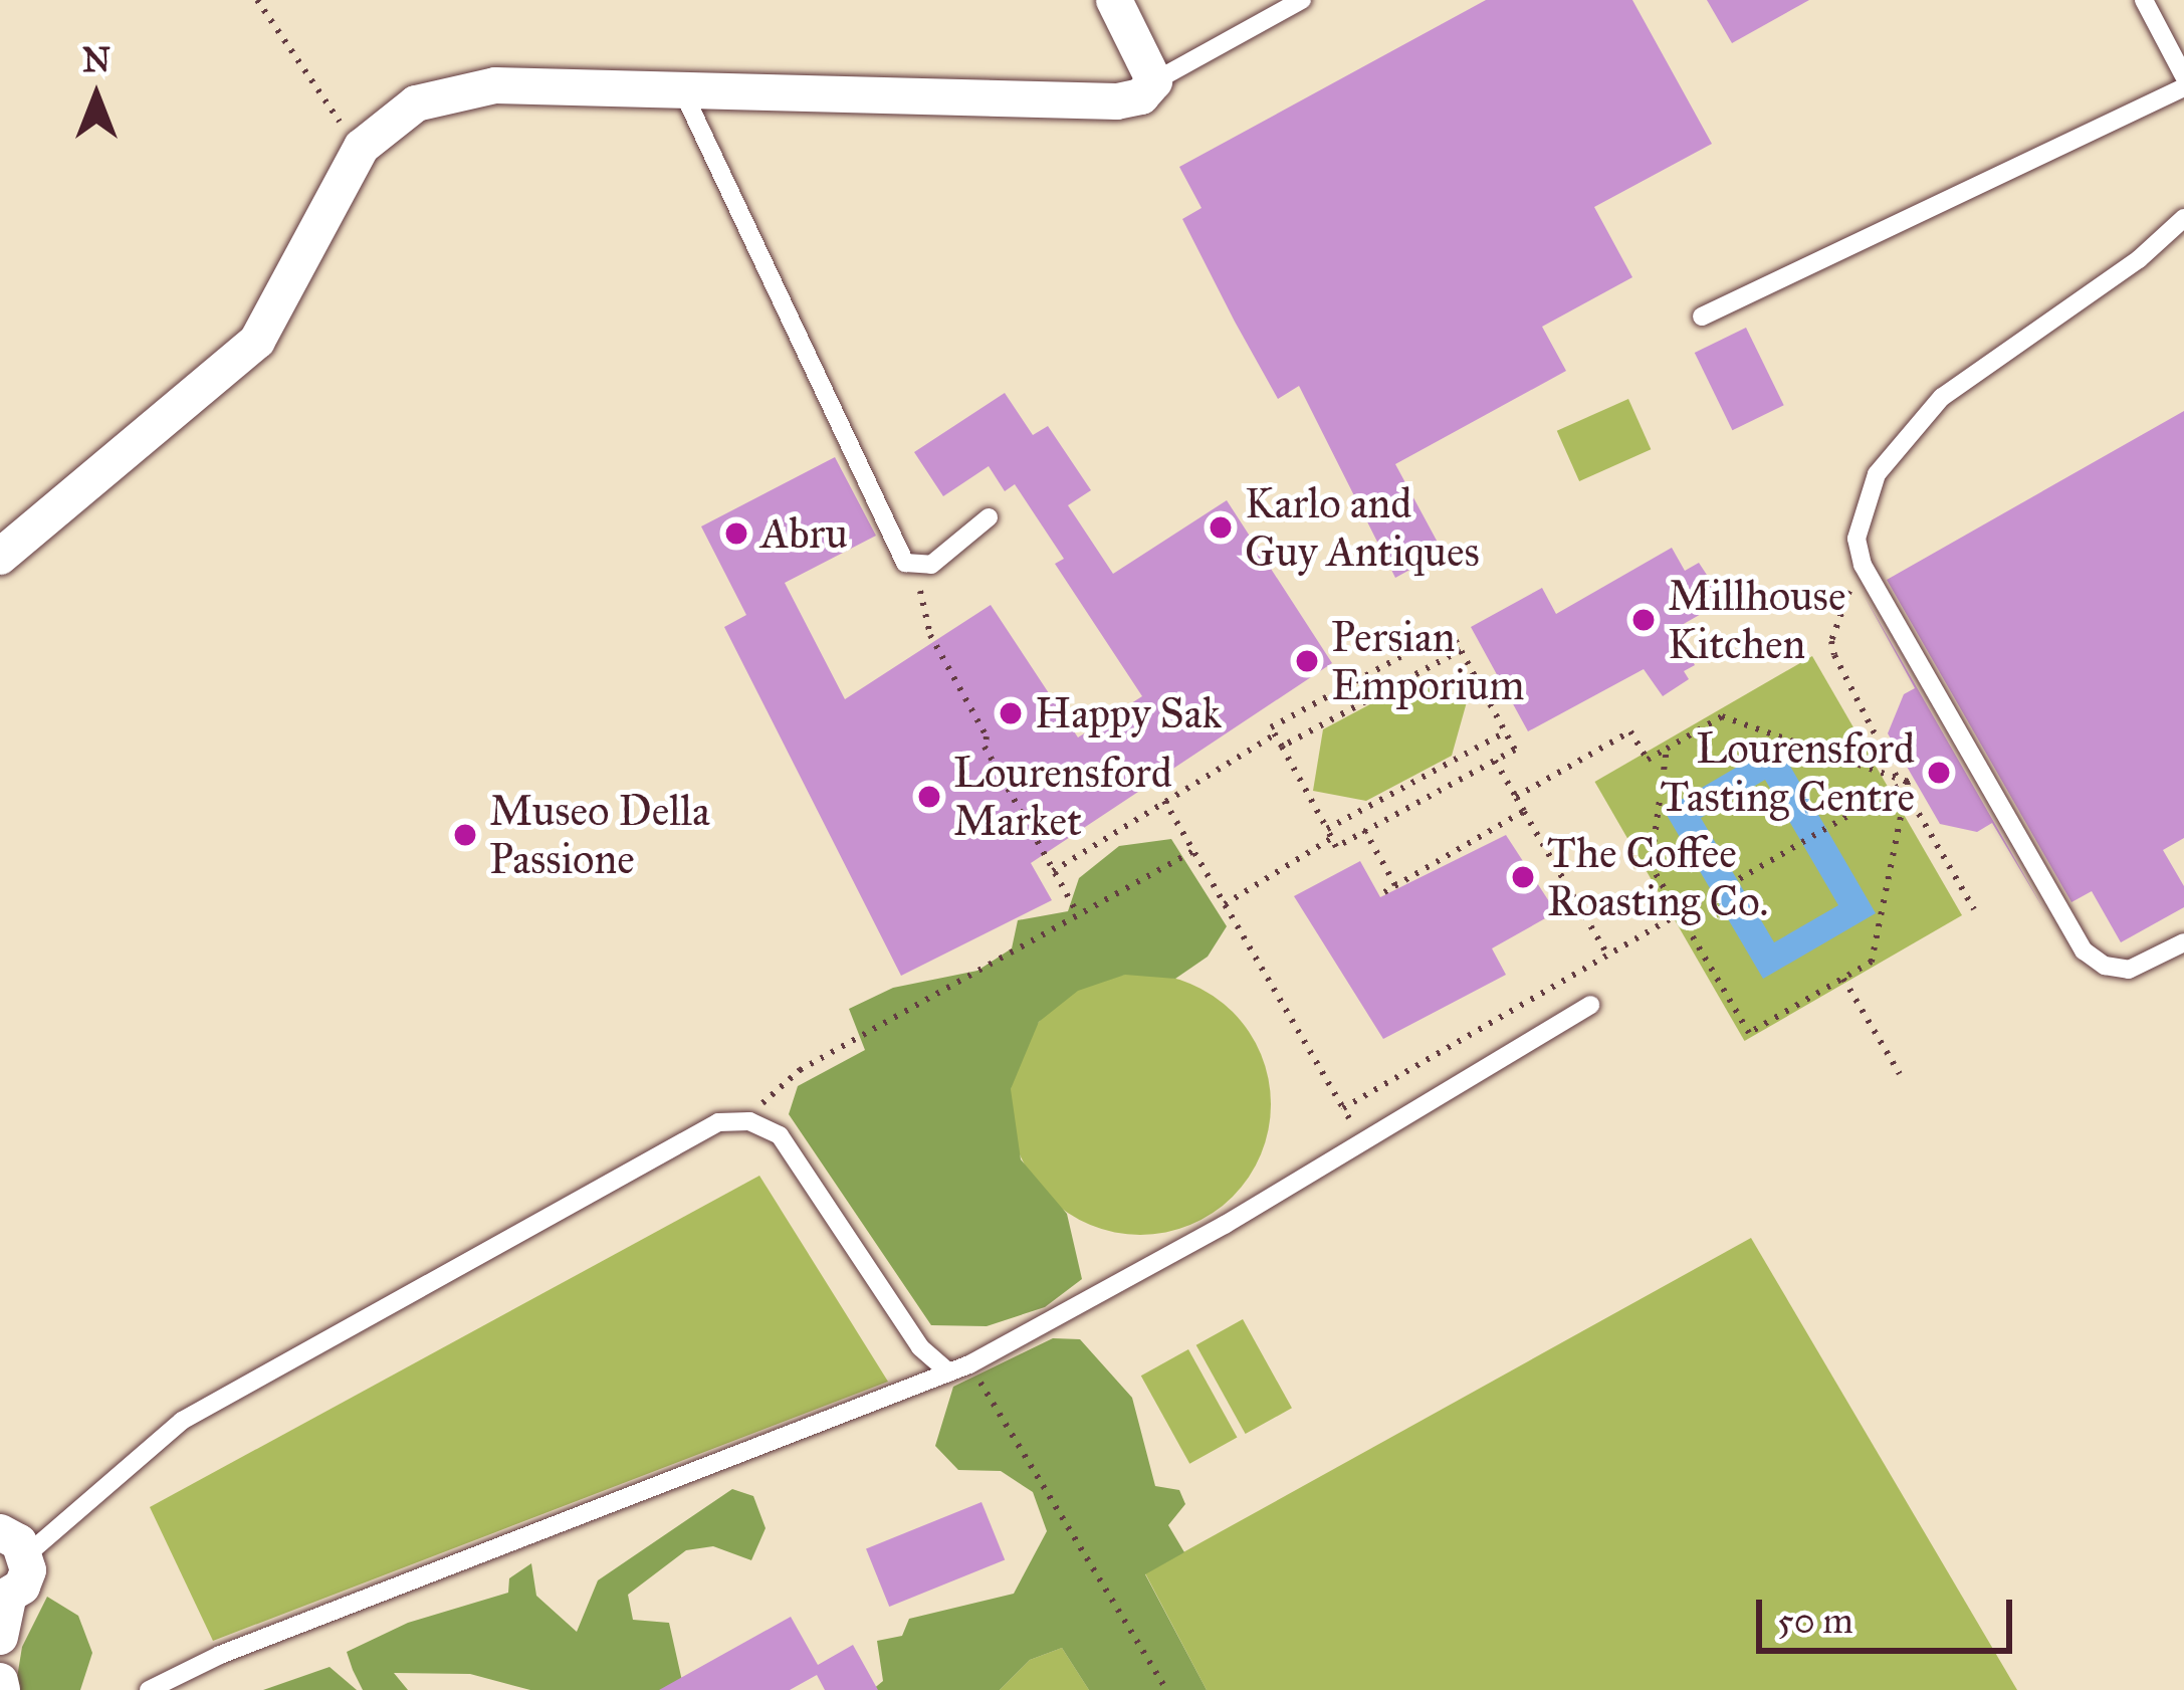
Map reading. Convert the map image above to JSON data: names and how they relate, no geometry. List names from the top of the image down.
{
  "places": [
    "Karlo and Guy Antiques",
    "Abru",
    "Millhouse Kitchen",
    "Persian Emporium",
    "Happy Sak",
    "Lourensford Tasting Centre",
    "Lourensford Market",
    "Museo Della Passione",
    "The Coffee Roasting Co."
  ],
  "scale_bar": "50 m",
  "north": "top"
}
